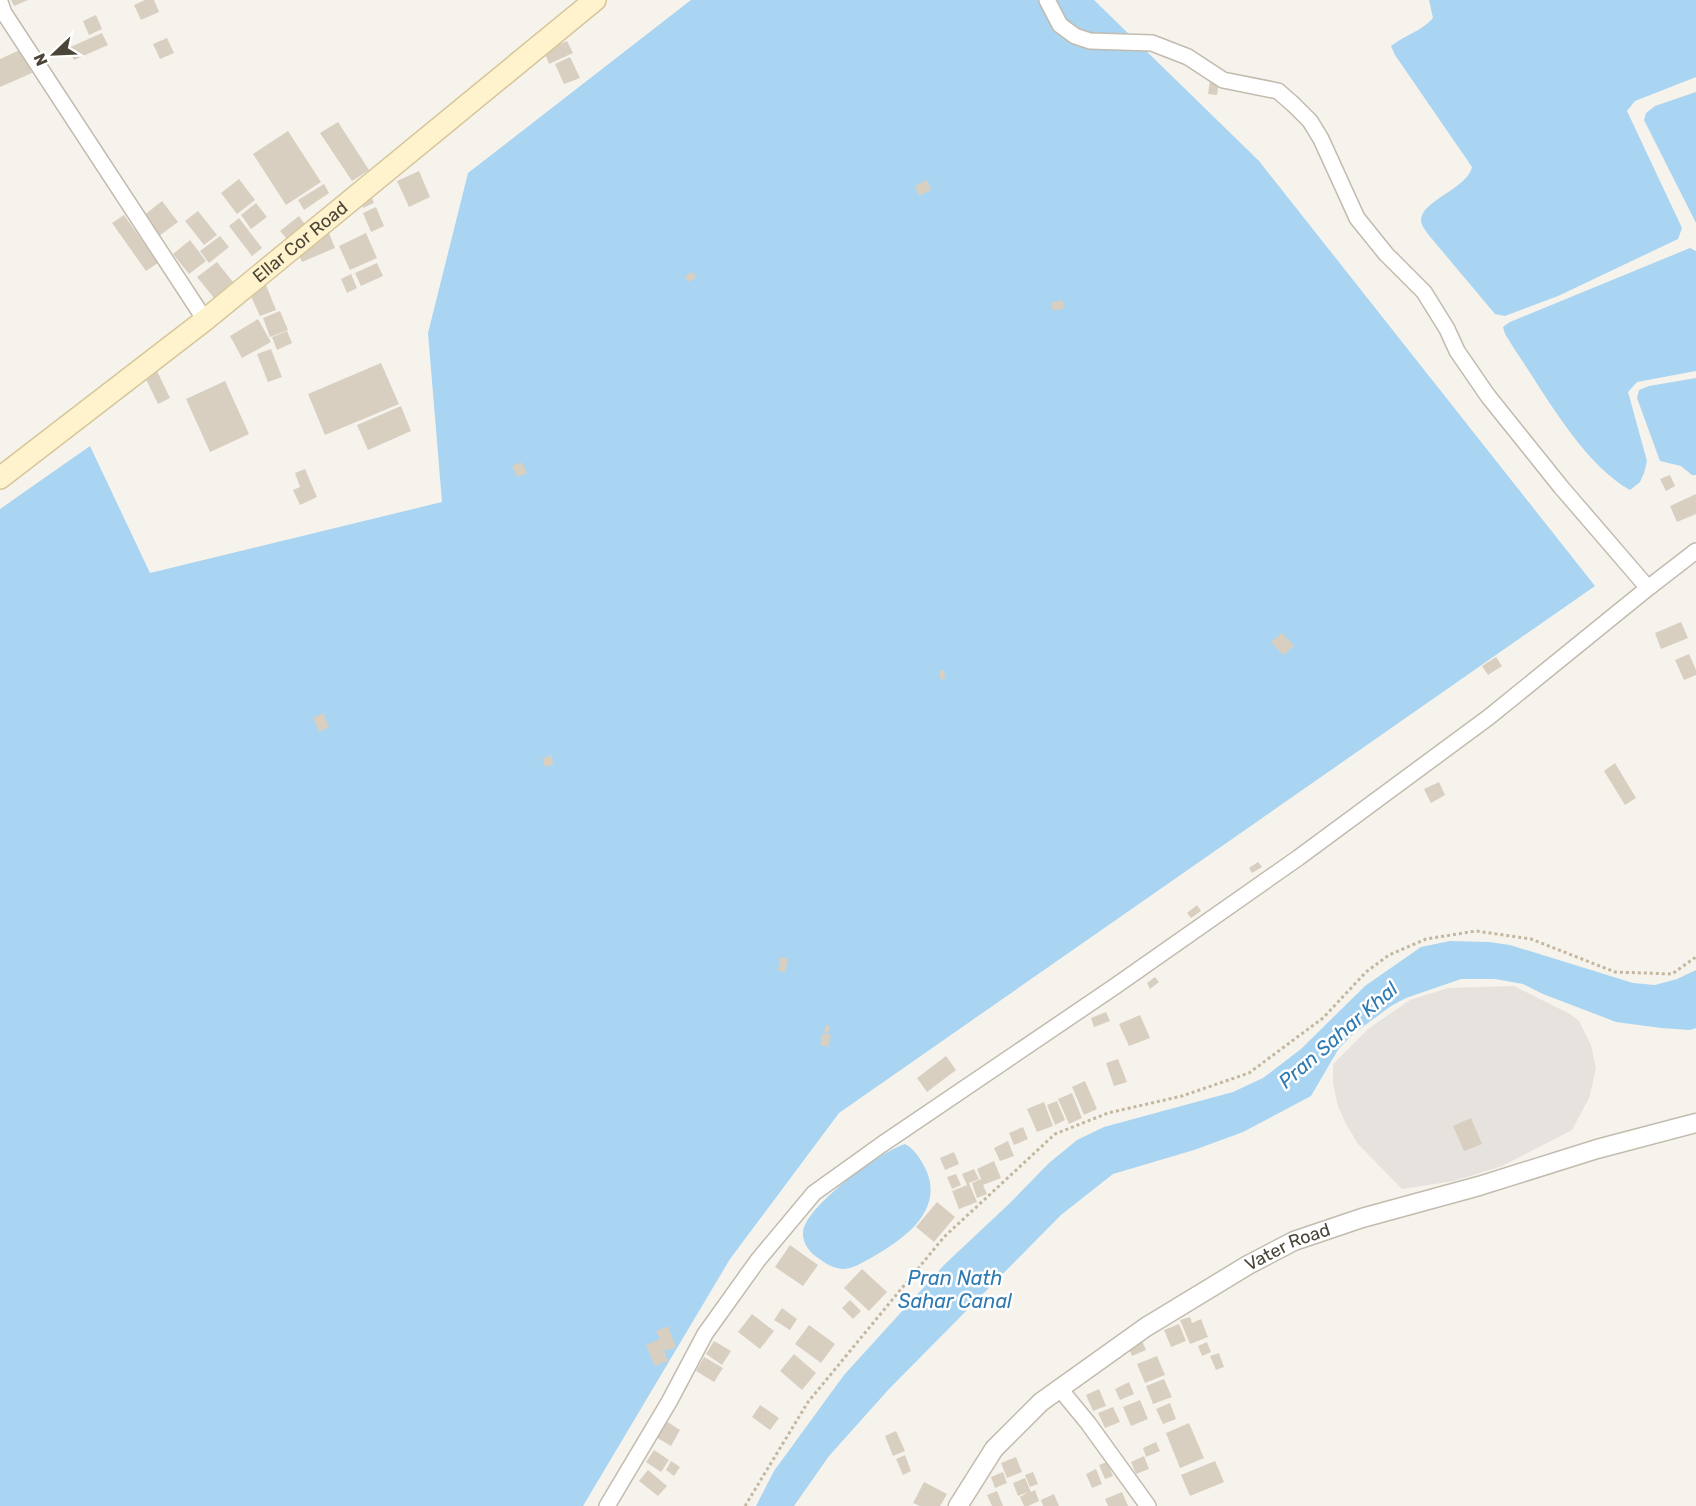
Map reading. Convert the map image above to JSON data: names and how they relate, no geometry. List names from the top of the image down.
{
  "streets": {
    "main road": ["Ellar Cor Road"],
    "street": ["Vater Road"]
  },
  "water": ["Pran Sahar Khal", "Pran Nath Sahar Canal"],
  "north": "bottom left"
}
